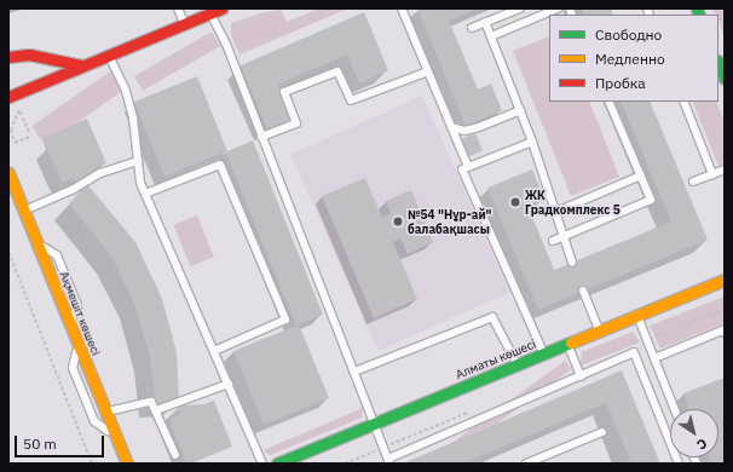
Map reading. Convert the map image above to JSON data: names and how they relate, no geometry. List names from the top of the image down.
{
  "streets": {
    "street": ["Ақмешіт көшесі", "Алматы көшесі"]
  },
  "places": ["ЖК Градкомплекс 5", "№54 \"Нұр-ай\" балабақшасы"],
  "legend": ["Свободно", "Медленно", "Пробка"],
  "scale_bar": "50 m",
  "north": "bottom right"
}
